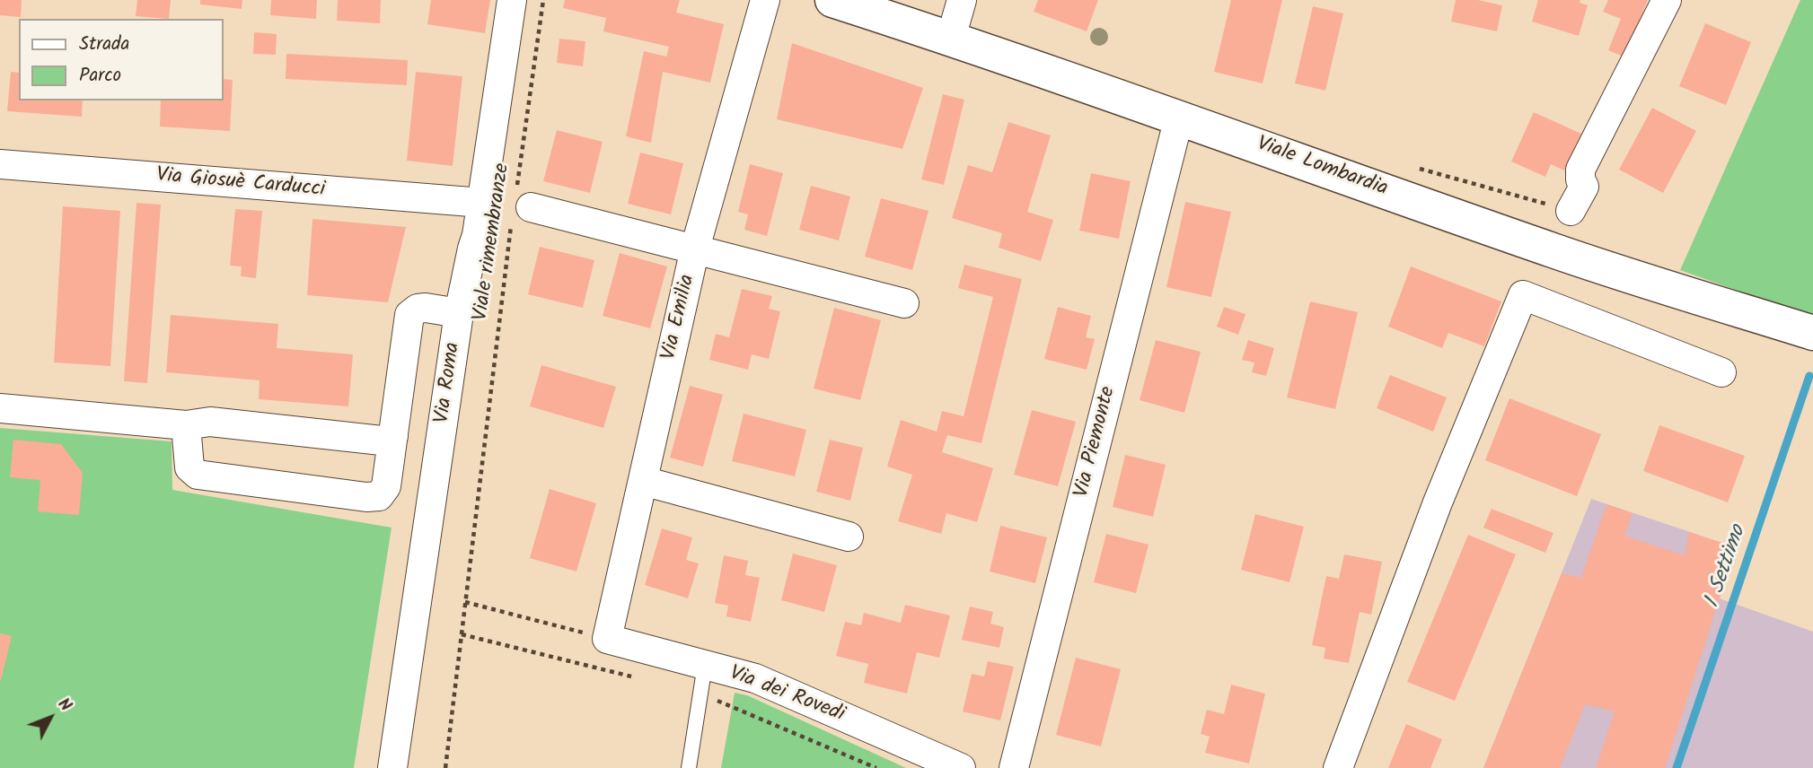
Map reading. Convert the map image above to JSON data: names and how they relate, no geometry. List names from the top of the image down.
{
  "streets": {
    "street": [
      "Viale Lombardia",
      "Via Giosuè Carducci",
      "Via Emilia",
      "Via Roma",
      "Via Piemonte",
      "Via dei Rovedi"
    ],
    "path": ["Viale rimembranze"]
  },
  "crossings": [
    ["Viale Lombardia", "Via Piemonte"],
    ["Via Giosuè Carducci", "Via Roma"],
    ["Via Emilia", "Via dei Rovedi"]
  ],
  "water": ["1 Settimo"],
  "legend": ["Strada", "Parco"],
  "north": "top right"
}
